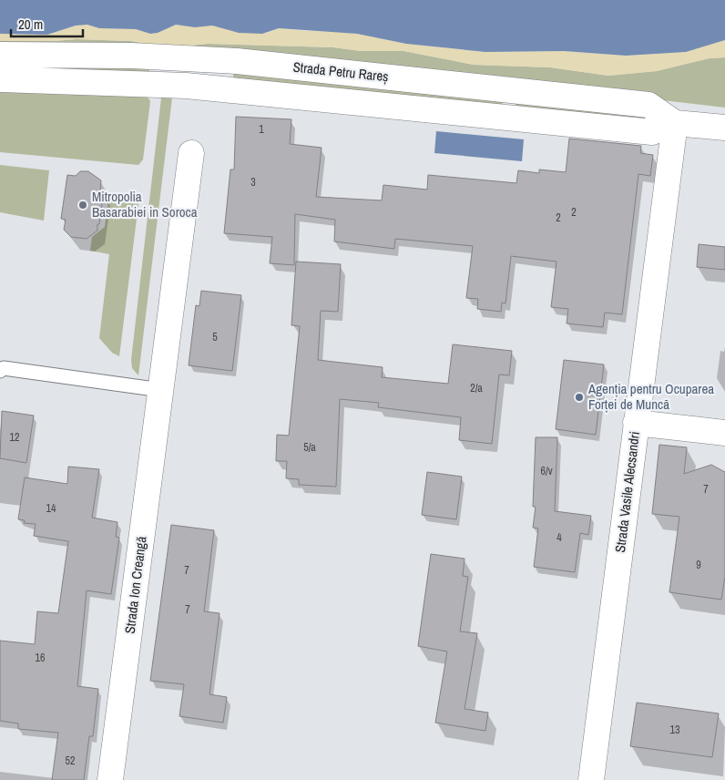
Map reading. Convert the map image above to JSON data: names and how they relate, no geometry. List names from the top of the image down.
{
  "streets": {
    "street": ["Strada Petru Rareș", "Strada Vasile Alecsandri", "Strada Ion Creangă"]
  },
  "crossings": [
    ["Strada Petru Rareș", "Strada Vasile Alecsandri"]
  ],
  "places": ["Mitropolia Basarabiei in Soroca", "Agenția pentru Ocuparea Forței de Muncă"],
  "house_numbers": [
    "1",
    "3",
    "2",
    "2",
    "5",
    "2/a",
    "12",
    "5/a",
    "6/v",
    "7",
    "14",
    "4",
    "9",
    "7",
    "7",
    "16",
    "13",
    "52"
  ],
  "scale_bar": "20 m"
}
